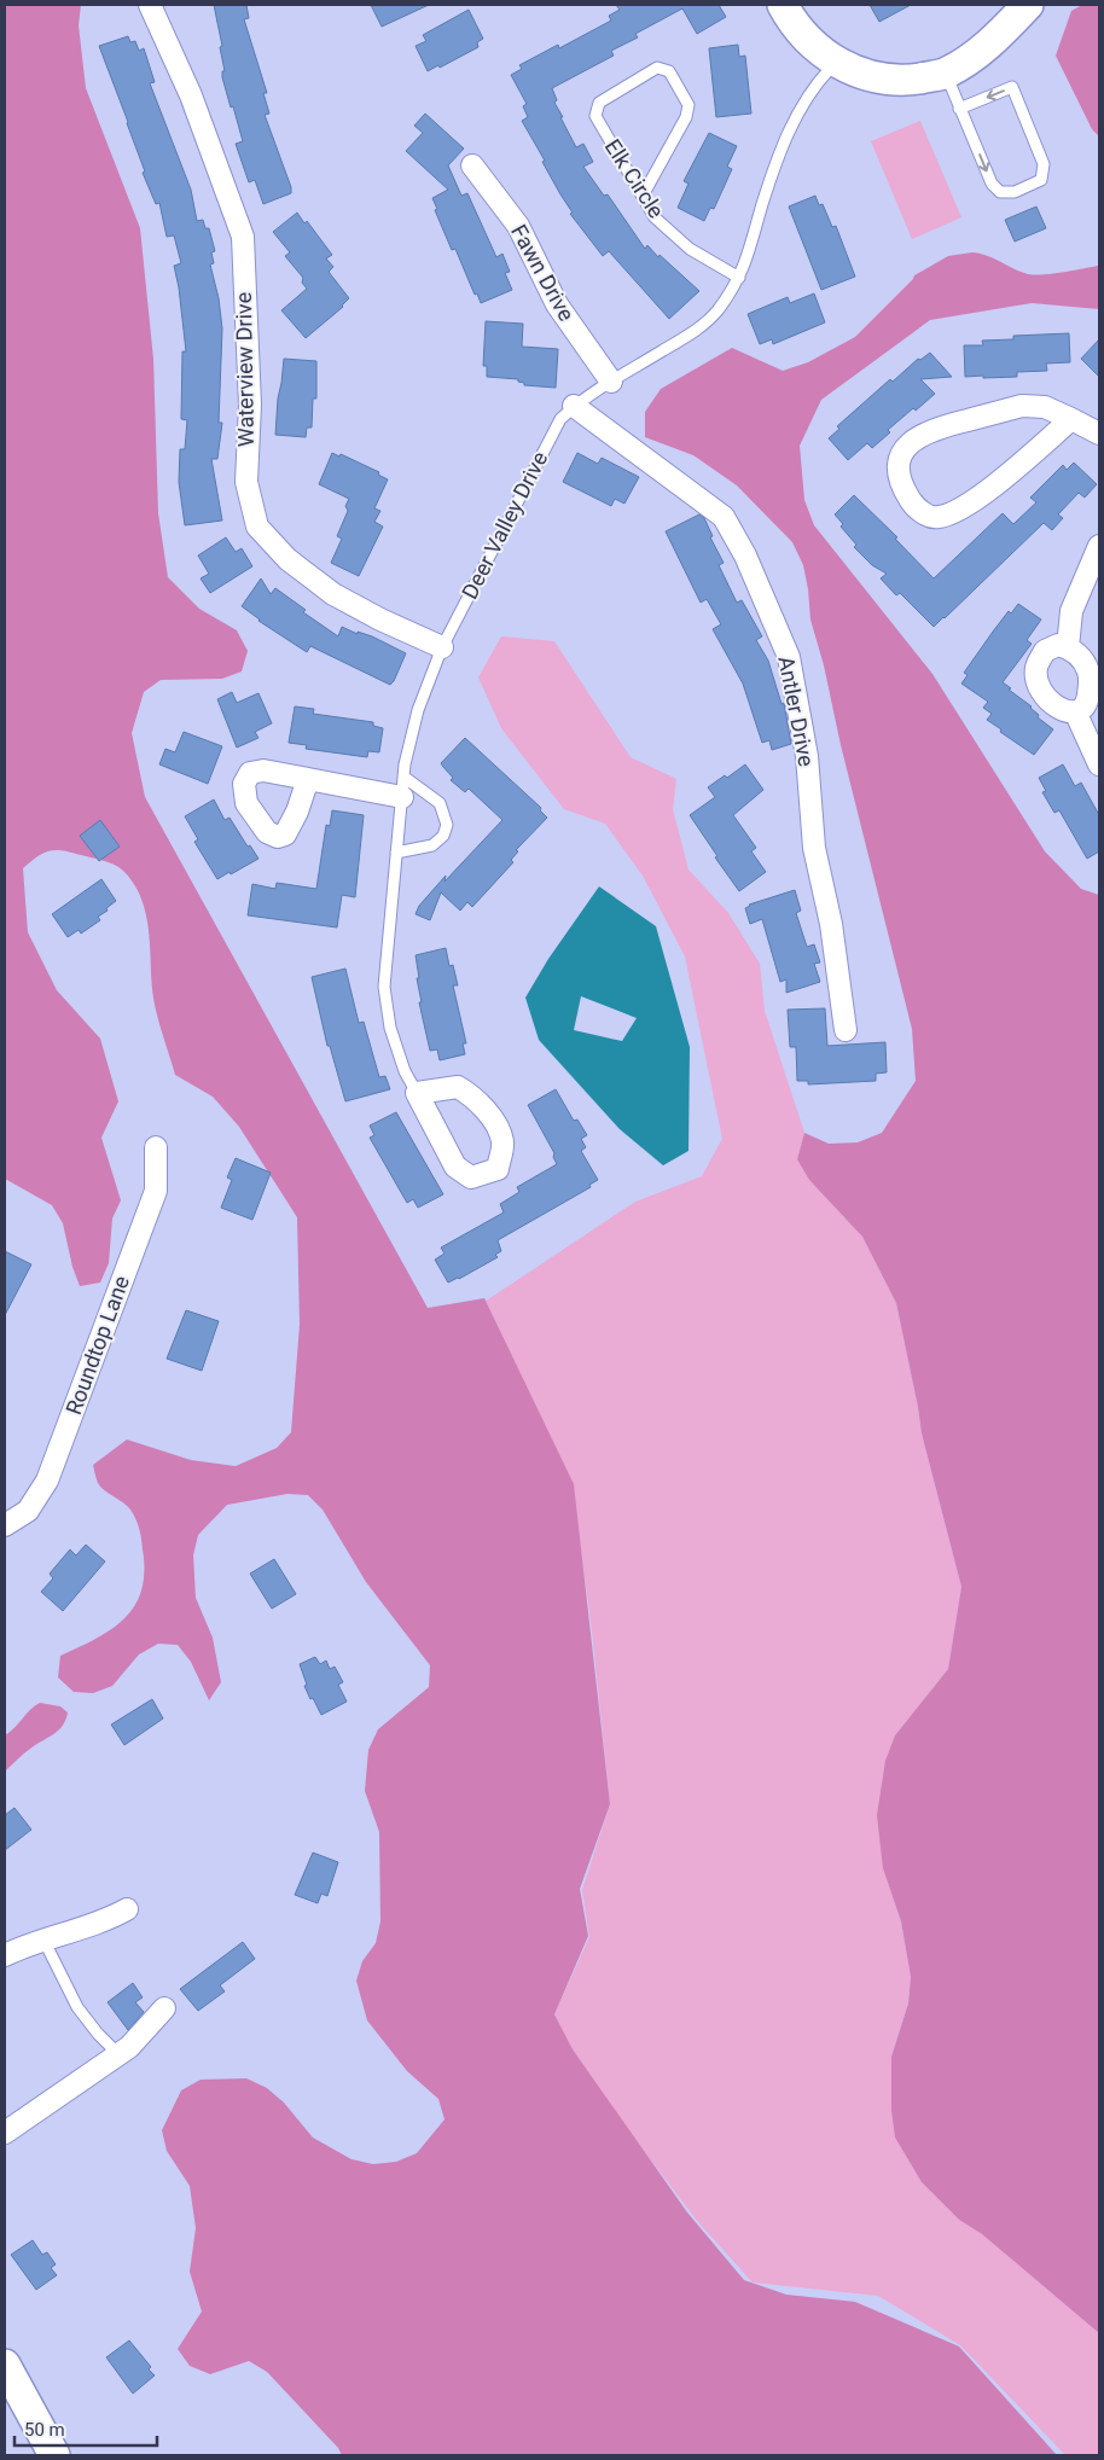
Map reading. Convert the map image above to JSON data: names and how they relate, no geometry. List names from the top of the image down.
{
  "streets": {
    "street": [
      "Fawn Drive",
      "Waterview Drive",
      "Deer Valley Drive",
      "Antler Drive",
      "Roundtop Lane"
    ],
    "lane": ["Elk Circle"]
  },
  "crossings": [
    ["Elk Circle", "Deer Valley Drive"],
    ["Fawn Drive", "Deer Valley Drive"],
    ["Waterview Drive", "Deer Valley Drive"],
    ["Deer Valley Drive", "Antler Drive"]
  ],
  "scale_bar": "50 m"
}
